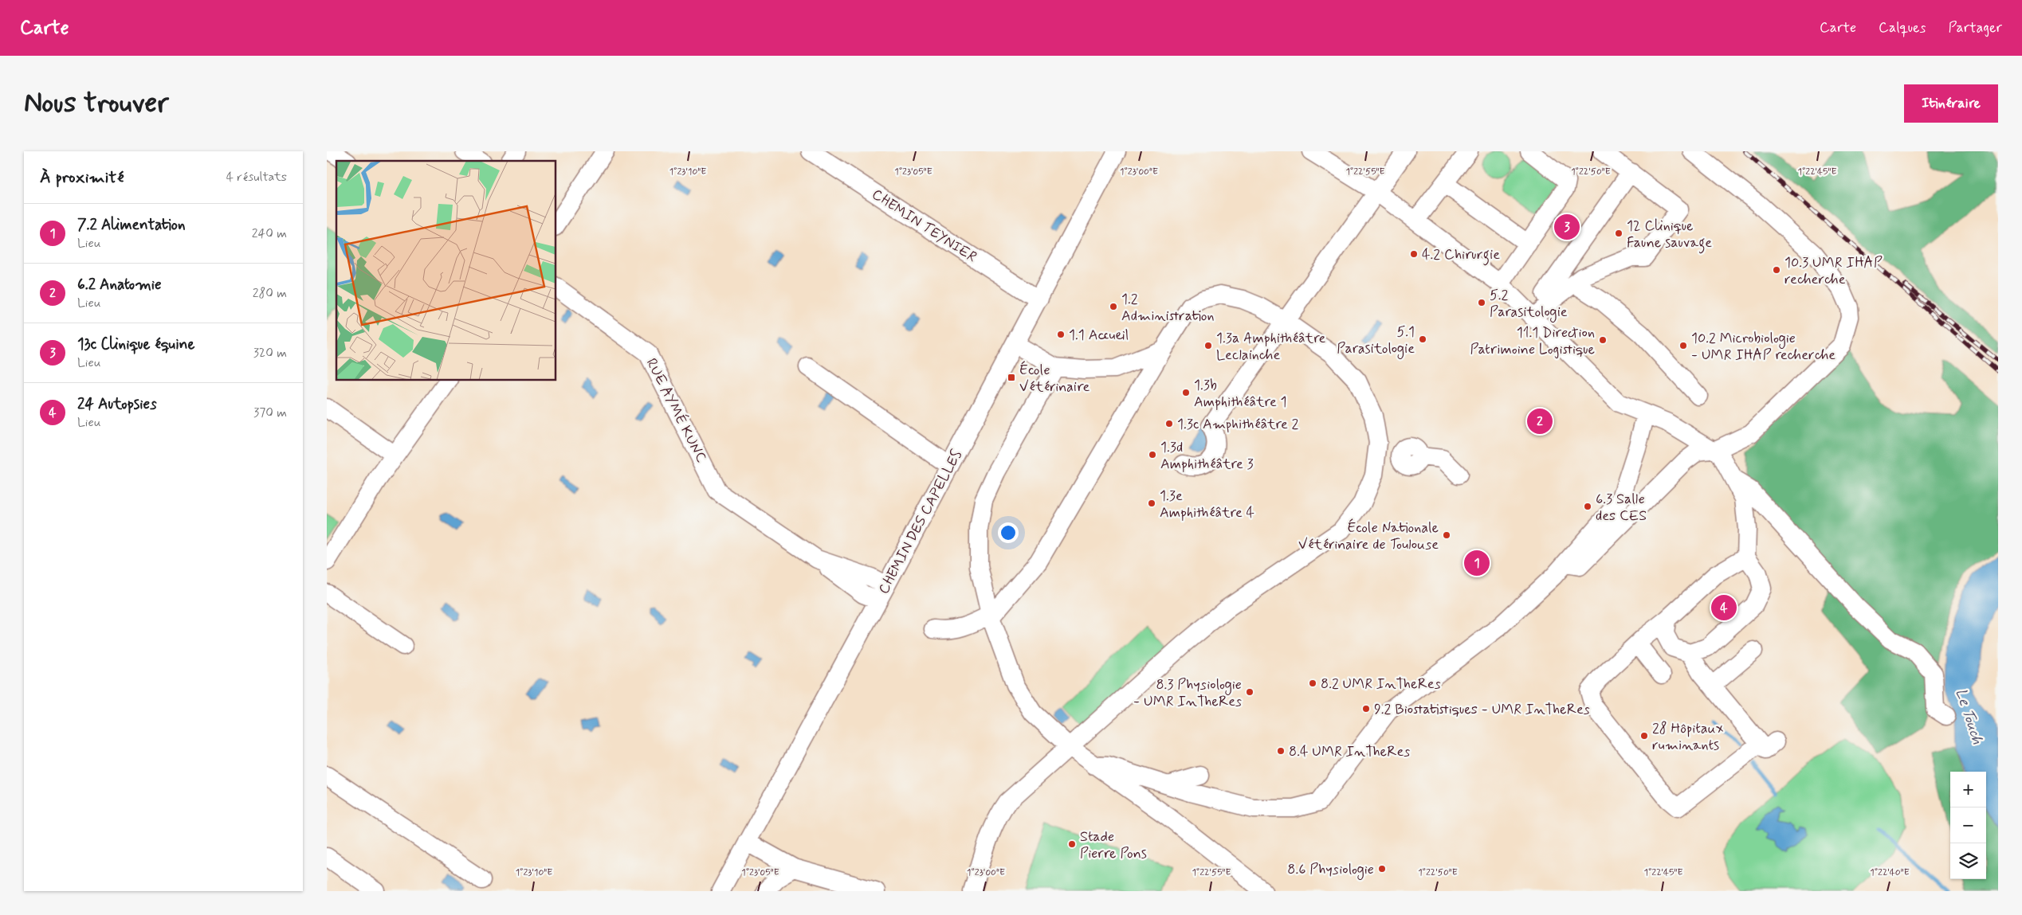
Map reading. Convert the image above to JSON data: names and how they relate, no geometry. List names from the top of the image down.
{
  "streets": {
    "street": ["CHEMIN TEYNIER", "RUE AYMÉ KUNC", "CHEMIN DES CAPELLES"]
  },
  "crossings": [
    ["CHEMIN TEYNIER", "CHEMIN DES CAPELLES"],
    ["RUE AYMÉ KUNC", "CHEMIN DES CAPELLES"]
  ],
  "water": ["Le Touch"],
  "places": {
    "other": [
      "12 Clinique Faune sauvage",
      "4.2 Chirurgie",
      "10.3 UMR IHAP recherche",
      "5.2 Parasitologie",
      "1.2 Administration",
      "1.1 Accueil",
      "5.1 Parasitologie",
      "11.1 Direction Patrimoine Logistique",
      "1.3a Amphithéâtre Leclainche",
      "10.2 Microbiologie - UMR IHAP recherche",
      "1.3b Amphithéâtre 1",
      "1.3c Amphithéâtre 2",
      "1.3d Amphithéâtre 3",
      "1.3e Amphithéâtre 4",
      "6.3 Salle des CES",
      "École Nationale Vétérinaire de Toulouse",
      "8.2 UMR InTheRes",
      "8.3 Physiologie - UMR InTheRes",
      "9.2 Biostatistiques - UMR InTheRes",
      "28 Hôpitaux ruminants",
      "8.4 UMR InTheRes",
      "Stade Pierre Pons",
      "8.6 Physiologie"
    ],
    "transit": ["École Vétérinaire"]
  },
  "page": {
    "header": "Carte",
    "nav": ["Carte", "Calques", "Partager"],
    "buttons": "Itinéraire",
    "title": "Nous trouver",
    "heading": ["À proximité", "4 résultats"],
    "list": [
      {
        "mark": "1",
        "name": "7.2 Alimentation",
        "note": "Lieu",
        "value": "240 m"
      },
      {
        "mark": "2",
        "name": "6.2 Anatomie",
        "note": "Lieu",
        "value": "280 m"
      },
      {
        "mark": "3",
        "name": "13c Clinique équine",
        "note": "Lieu",
        "value": "320 m"
      },
      {
        "mark": "4",
        "name": "24 Autopsies",
        "note": "Lieu",
        "value": "370 m"
      }
    ],
    "pins": [
      "3",
      "2",
      "1",
      "4"
    ],
    "map_buttons": ["+", "−"]
  },
  "coordinates": [
    "1°23'10\"E",
    "1°23'05\"E",
    "1°23'00\"E",
    "1°22'55\"E",
    "1°22'50\"E",
    "1°22'45\"E",
    "1°22'40\"E"
  ]
}
